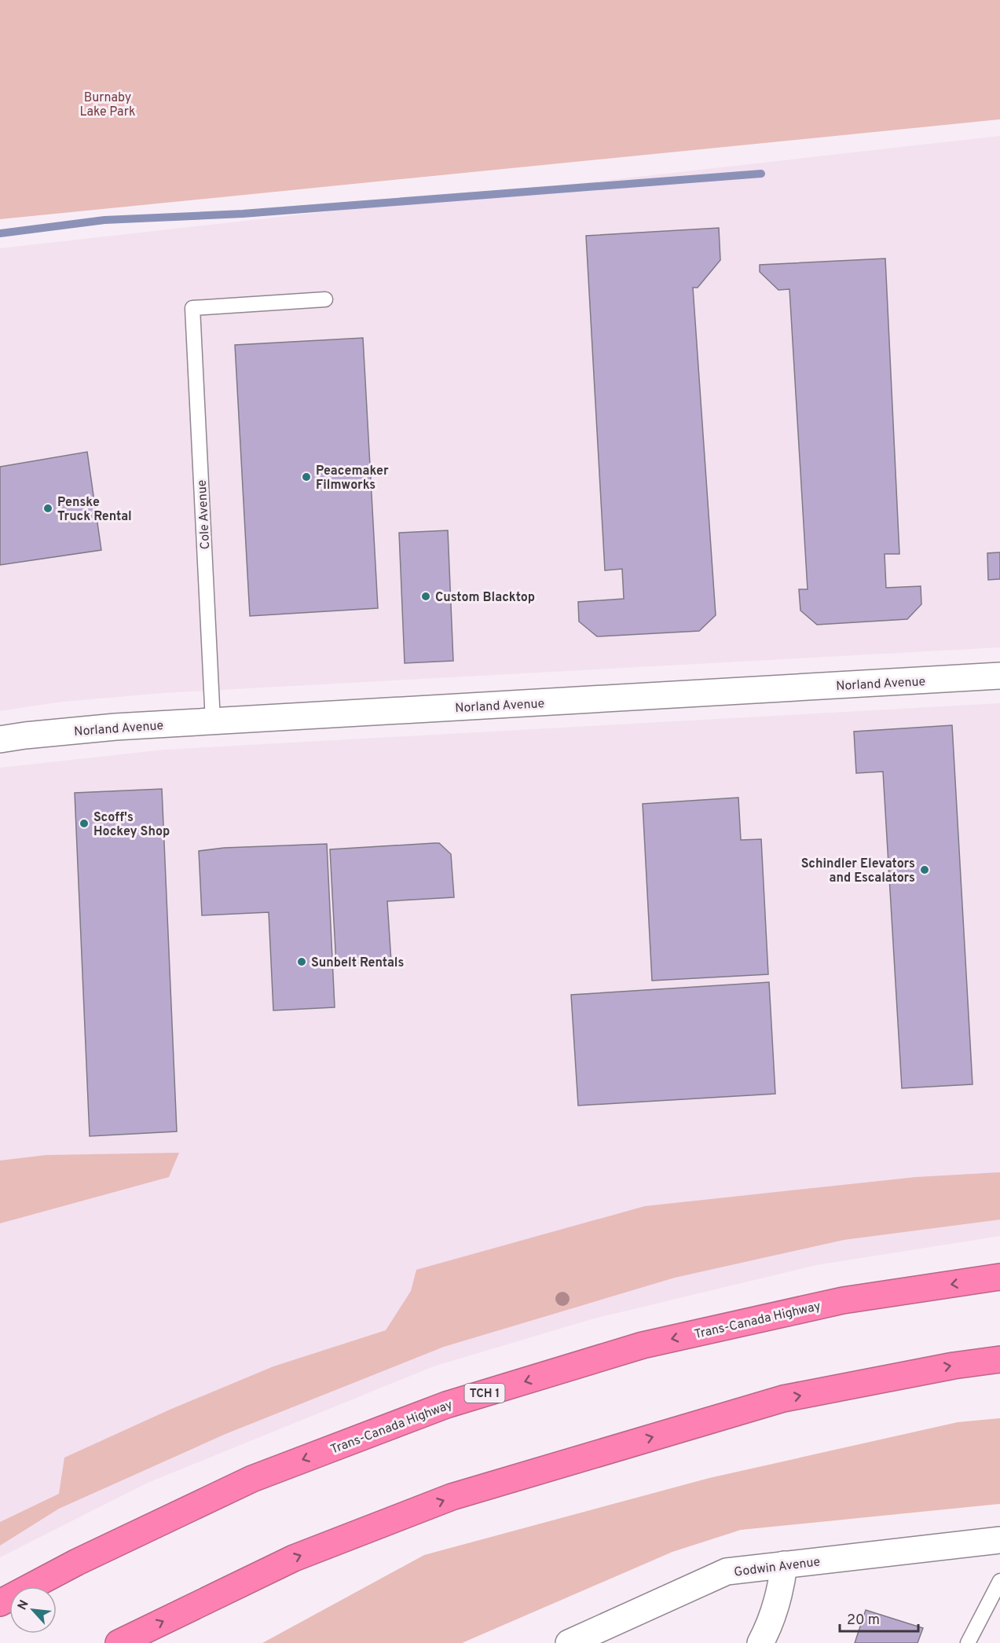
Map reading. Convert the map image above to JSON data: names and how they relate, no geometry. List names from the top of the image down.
{
  "streets": {
    "highway": ["Trans-Canada Highway", "TCH 1"],
    "street": ["Norland Avenue", "Godwin Avenue"],
    "lane": ["Cole Avenue"]
  },
  "crossings": [
    ["Cole Avenue", "Norland Avenue"]
  ],
  "parks": ["Burnaby Lake Park"],
  "places": [
    "Peacemaker Filmworks",
    "Penske Truck Rental",
    "Custom Blacktop",
    "Scoff's Hockey Shop",
    "Schindler Elevators and Escalators",
    "Sunbelt Rentals"
  ],
  "scale_bar": "20 m",
  "north": "top left"
}
